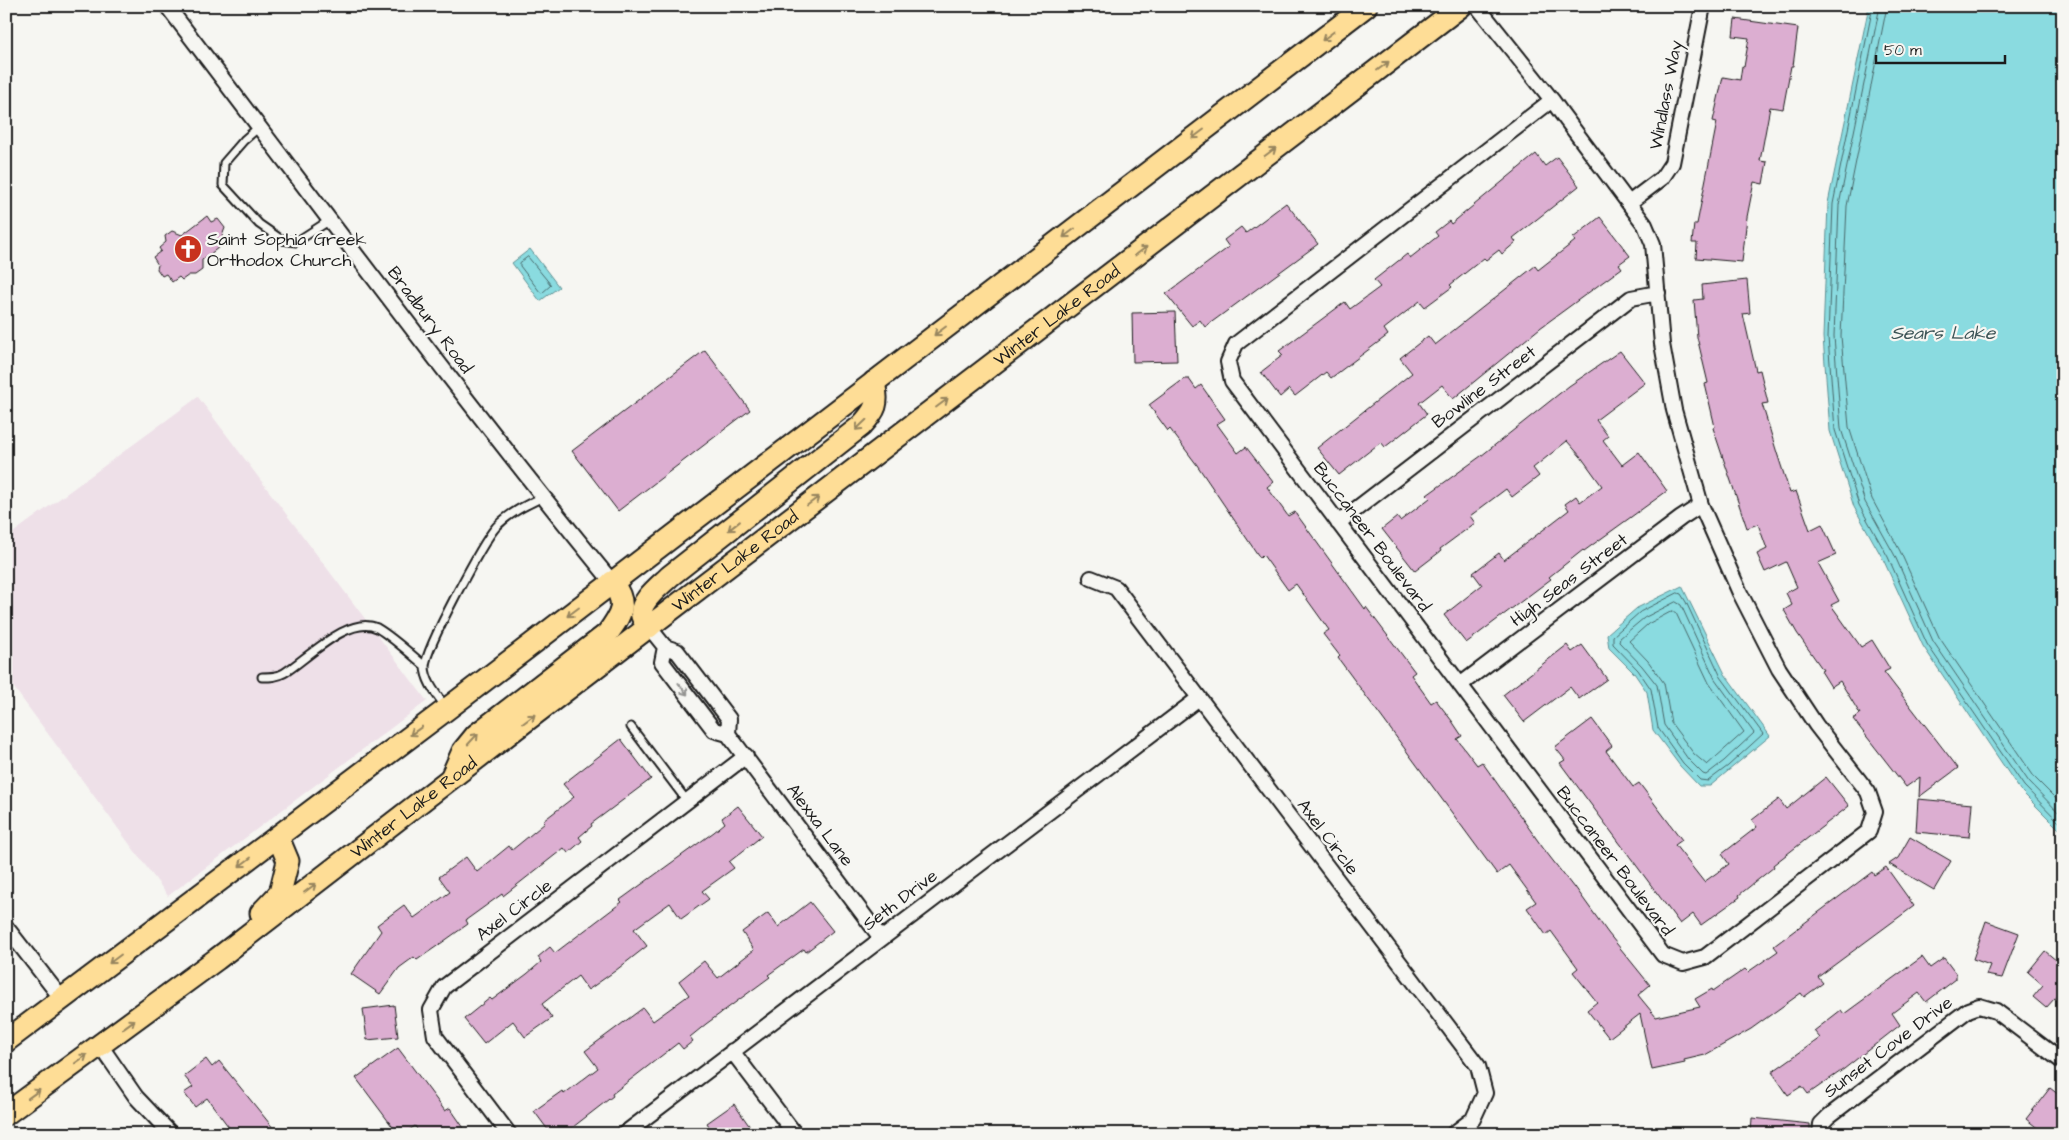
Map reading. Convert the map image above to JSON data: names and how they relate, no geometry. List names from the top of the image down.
{
  "streets": {
    "main road": ["Winter Lake Road"],
    "street": [
      "Windlass Way",
      "Bradbury Road",
      "Bowline Street",
      "Buccaneer Boulevard",
      "High Seas Street",
      "Alexxa Lane",
      "Axel Circle",
      "Seth Drive",
      "Sunset Cove Drive"
    ]
  },
  "crossings": [
    ["Windlass Way", "Buccaneer Boulevard"],
    ["Winter Lake Road", "Alexxa Lane"],
    ["Bowline Street", "Buccaneer Boulevard"],
    ["Buccaneer Boulevard", "High Seas Street"],
    ["Alexxa Lane", "Axel Circle"],
    ["Alexxa Lane", "Seth Drive"],
    ["Axel Circle", "Seth Drive"]
  ],
  "water": ["Sears Lake"],
  "places": {
    "church": ["Saint Sophia Greek Orthodox Church"]
  },
  "scale_bar": "50 m"
}
